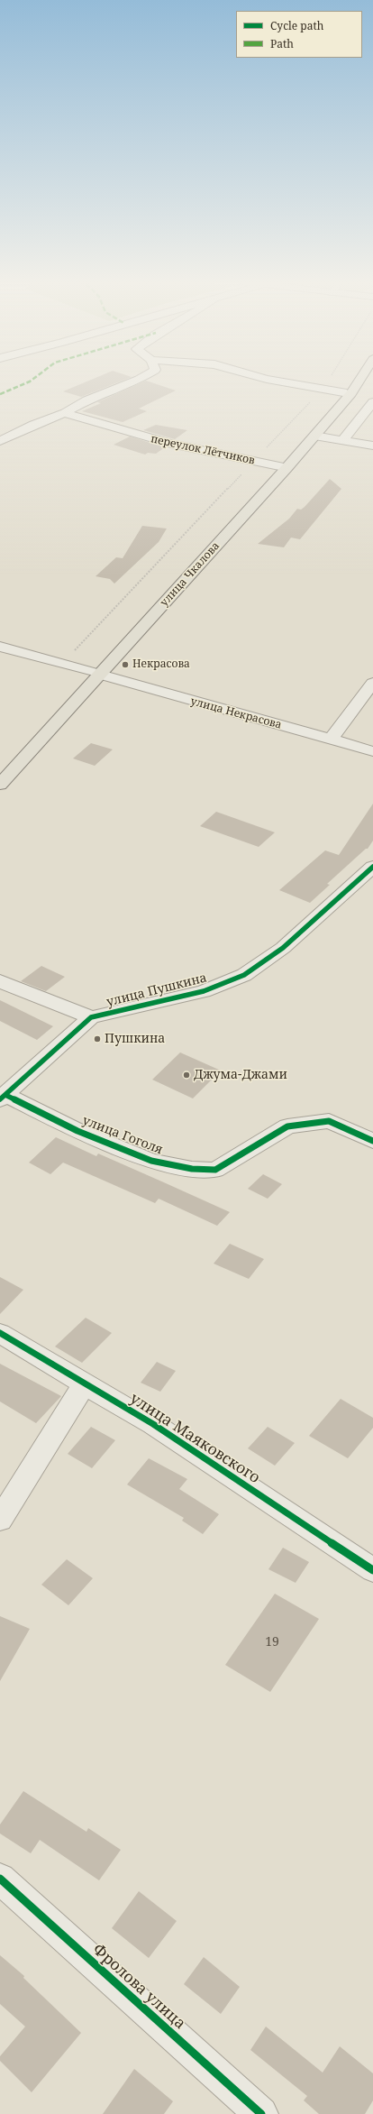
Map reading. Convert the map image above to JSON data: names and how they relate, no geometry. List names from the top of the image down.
{
  "streets": {
    "main road": ["улица Чкалова"],
    "street": [
      "переулок Лётчиков",
      "улица Некрасова",
      "улица Пушкина",
      "улица Гоголя",
      "улица Маяковского",
      "Фролова улица"
    ]
  },
  "crossings": [
    ["переулок Лётчиков", "улица Чкалова"],
    ["улица Чкалова", "улица Некрасова"],
    ["улица Пушкина", "улица Гоголя"]
  ],
  "places": ["Некрасова", "Пушкина", "Джума-Джами"],
  "house_numbers": ["19"],
  "legend": ["Cycle path", "Path"]
}
